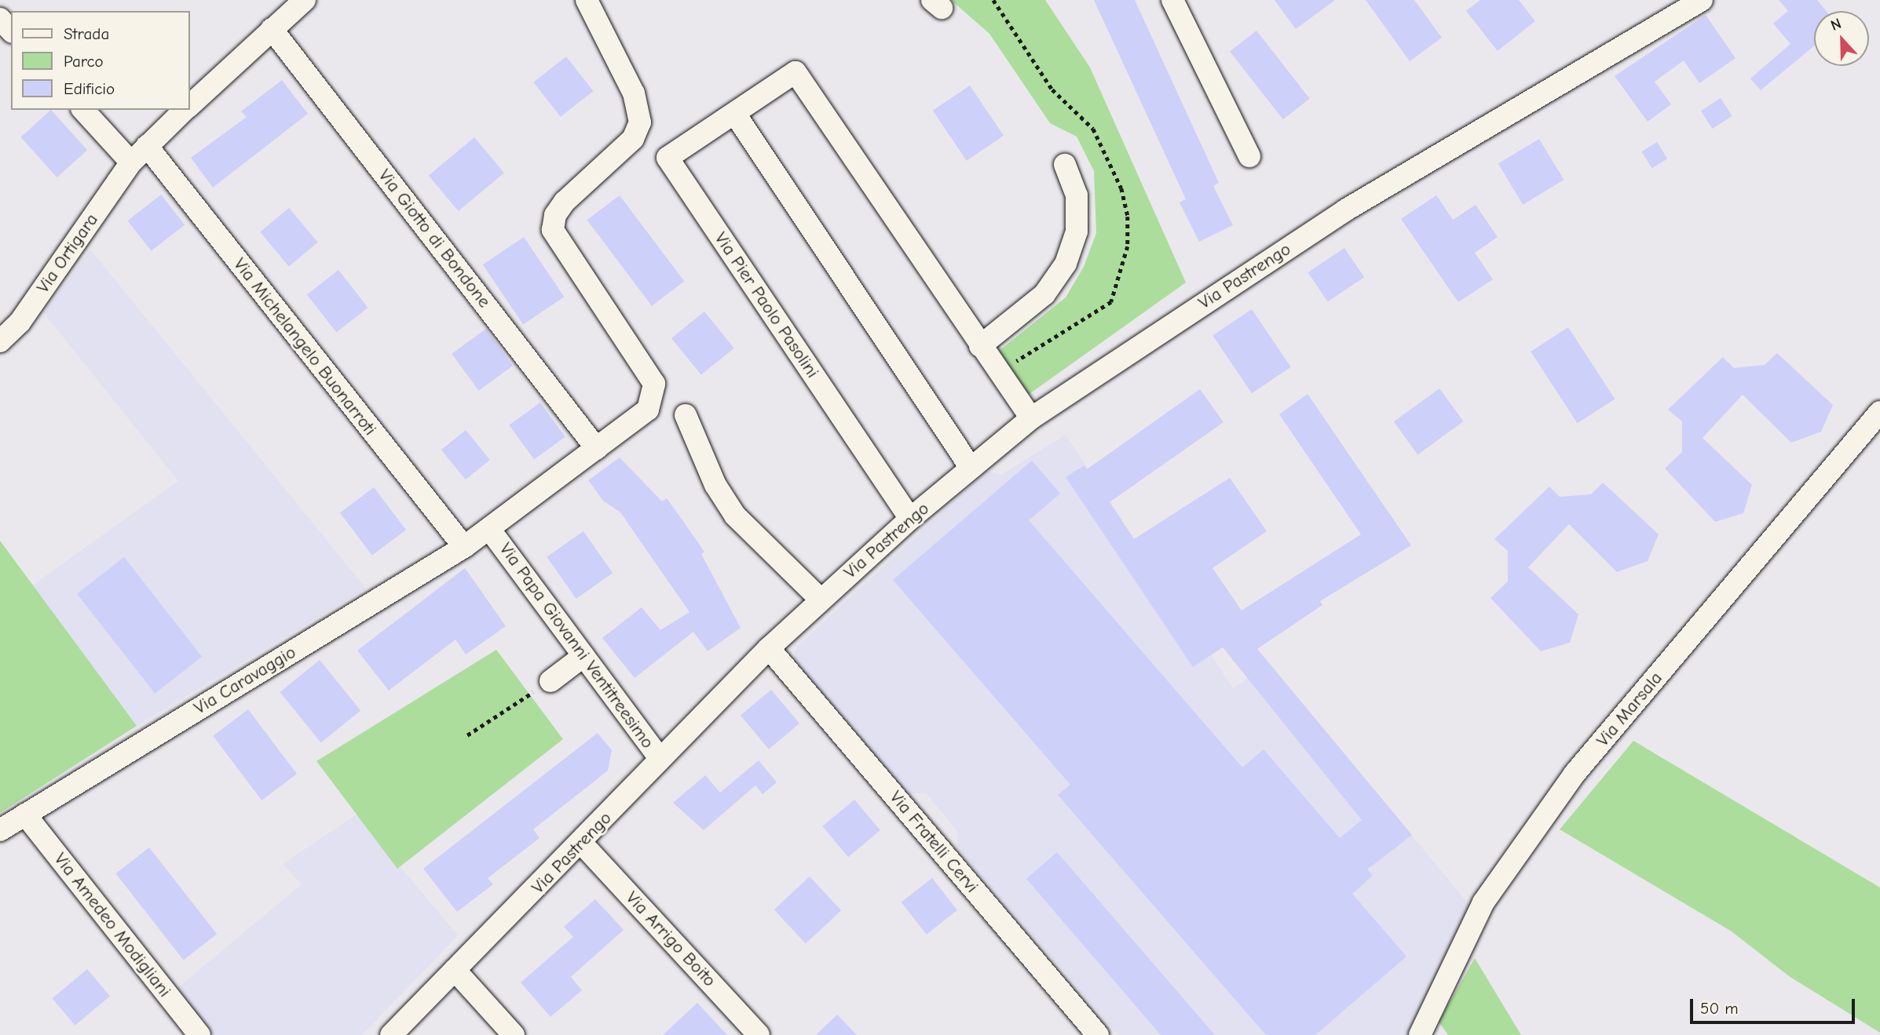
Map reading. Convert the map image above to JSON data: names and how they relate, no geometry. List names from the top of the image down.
{
  "streets": {
    "street": [
      "Via Giotto di Bondone",
      "Via Ortigara",
      "Via Pastrengo",
      "Via Pier Paolo Pasolini",
      "Via Michelangelo Buonarroti",
      "Via Papa Giovanni Ventitreesimo",
      "Via Caravaggio",
      "Via Marsala",
      "Via Fratelli Cervi",
      "Via Amedeo Modigliani",
      "Via Arrigo Boito"
    ]
  },
  "crossings": [
    ["Via Giotto di Bondone", "Via Ortigara"],
    ["Via Giotto di Bondone", "Via Papa Giovanni Ventitreesimo"],
    ["Via Ortigara", "Via Michelangelo Buonarroti"],
    ["Via Pastrengo", "Via Pier Paolo Pasolini"],
    ["Via Pastrengo", "Via Papa Giovanni Ventitreesimo"],
    ["Via Pastrengo", "Via Fratelli Cervi"],
    ["Via Pastrengo", "Via Arrigo Boito"],
    ["Via Michelangelo Buonarroti", "Via Caravaggio"],
    ["Via Papa Giovanni Ventitreesimo", "Via Caravaggio"],
    ["Via Caravaggio", "Via Amedeo Modigliani"]
  ],
  "legend": ["Strada", "Parco", "Edificio"],
  "scale_bar": "50 m",
  "north": "top"
}
